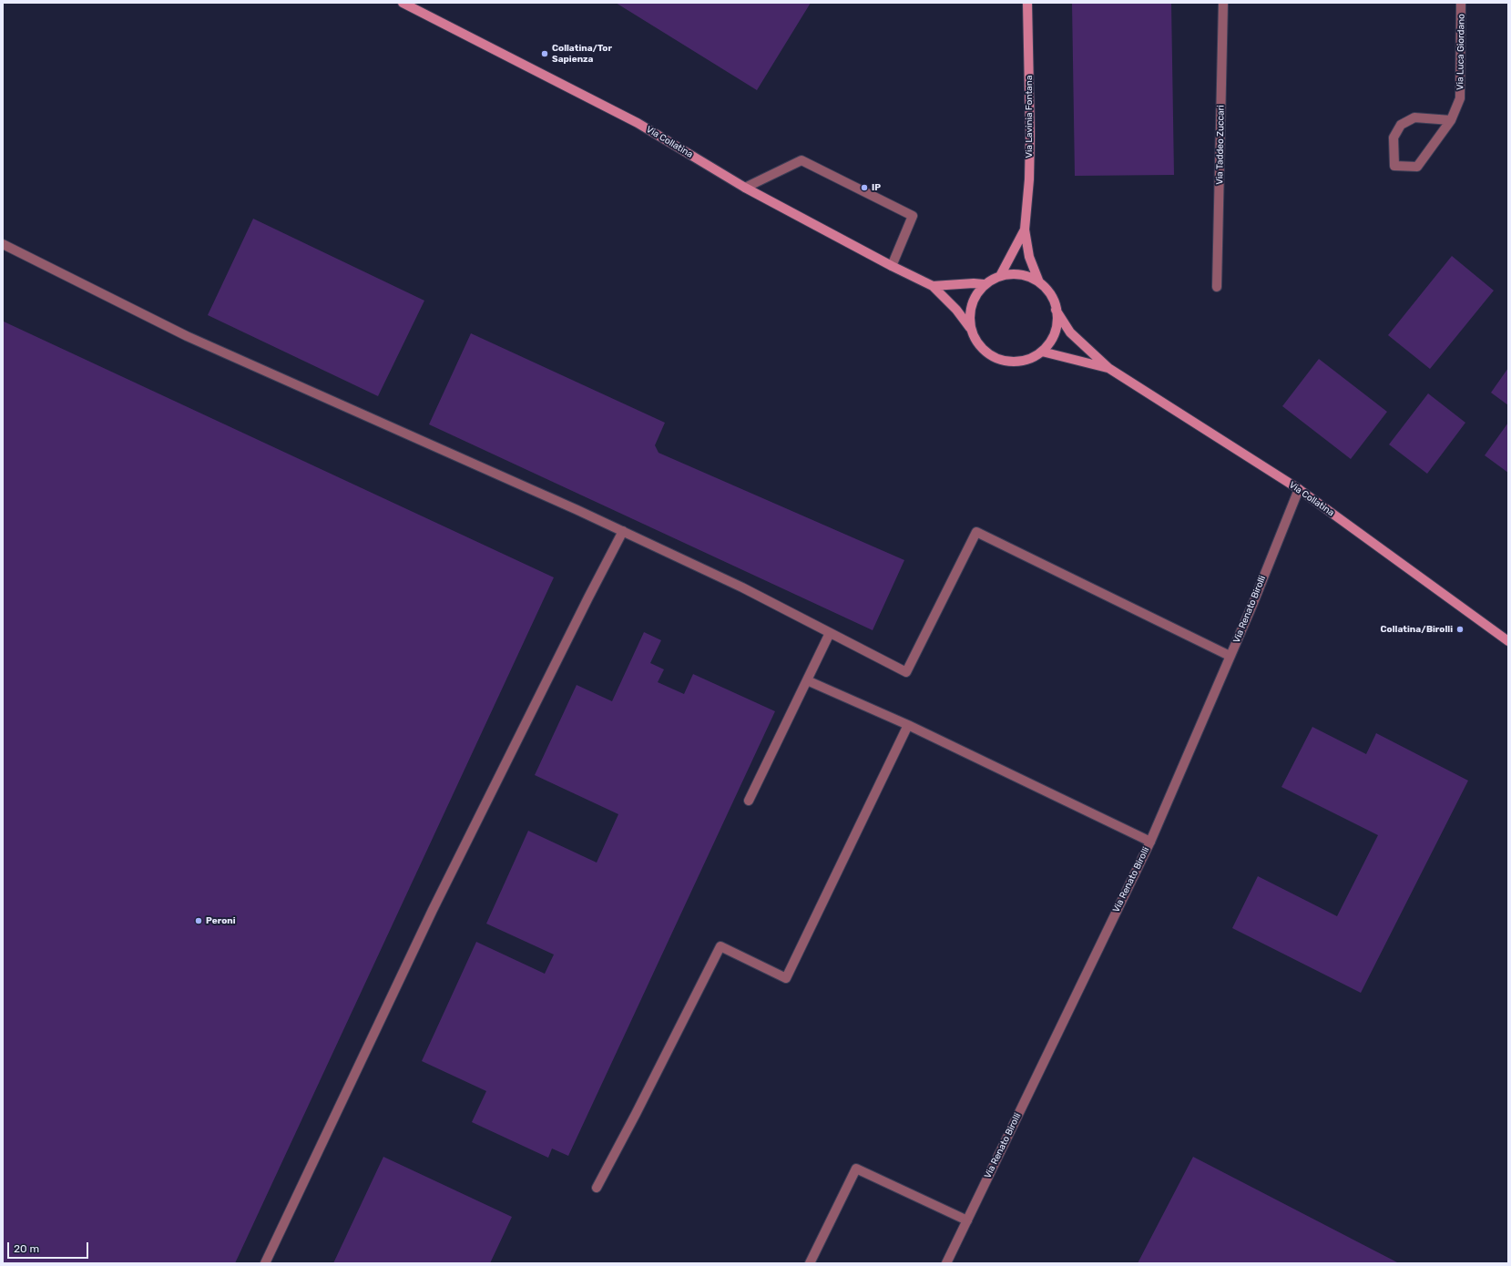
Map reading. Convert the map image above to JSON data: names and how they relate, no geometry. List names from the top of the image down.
{
  "streets": {
    "street": [
      "Via Luca Giordano",
      "Via Lavinia Fontana",
      "Via Collatina",
      "Via Taddeo Zuccari",
      "Via Renato Birolli"
    ]
  },
  "crossings": [
    ["Via Lavinia Fontana", "Via Collatina"],
    ["Via Collatina", "Via Renato Birolli"]
  ],
  "places": [
    "Collatina/Tor Sapienza",
    "IP",
    "Collatina/Birolli",
    "Peroni"
  ],
  "scale_bar": "20 m"
}
